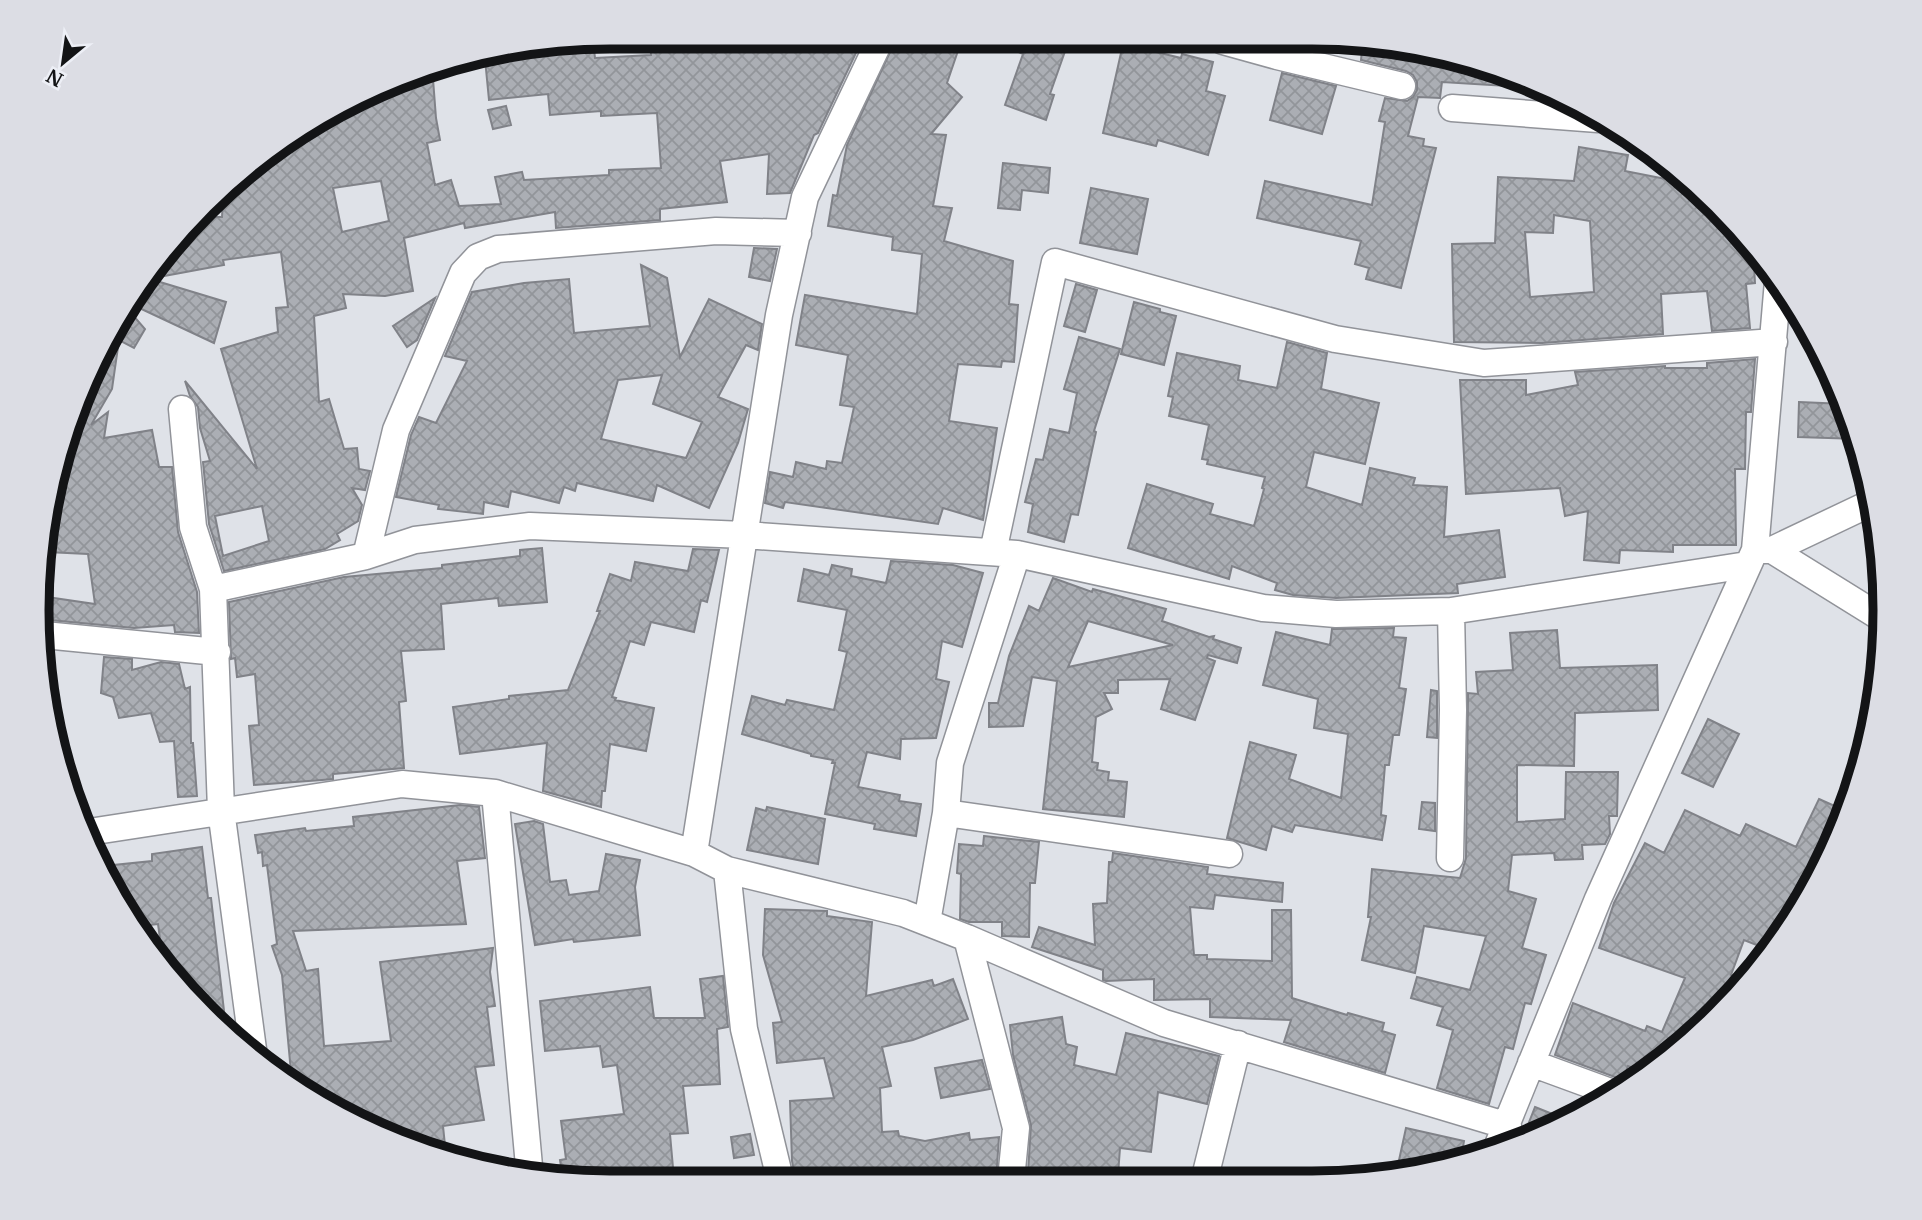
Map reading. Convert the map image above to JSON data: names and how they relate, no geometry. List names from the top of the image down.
{
  "north": "bottom left"
}
